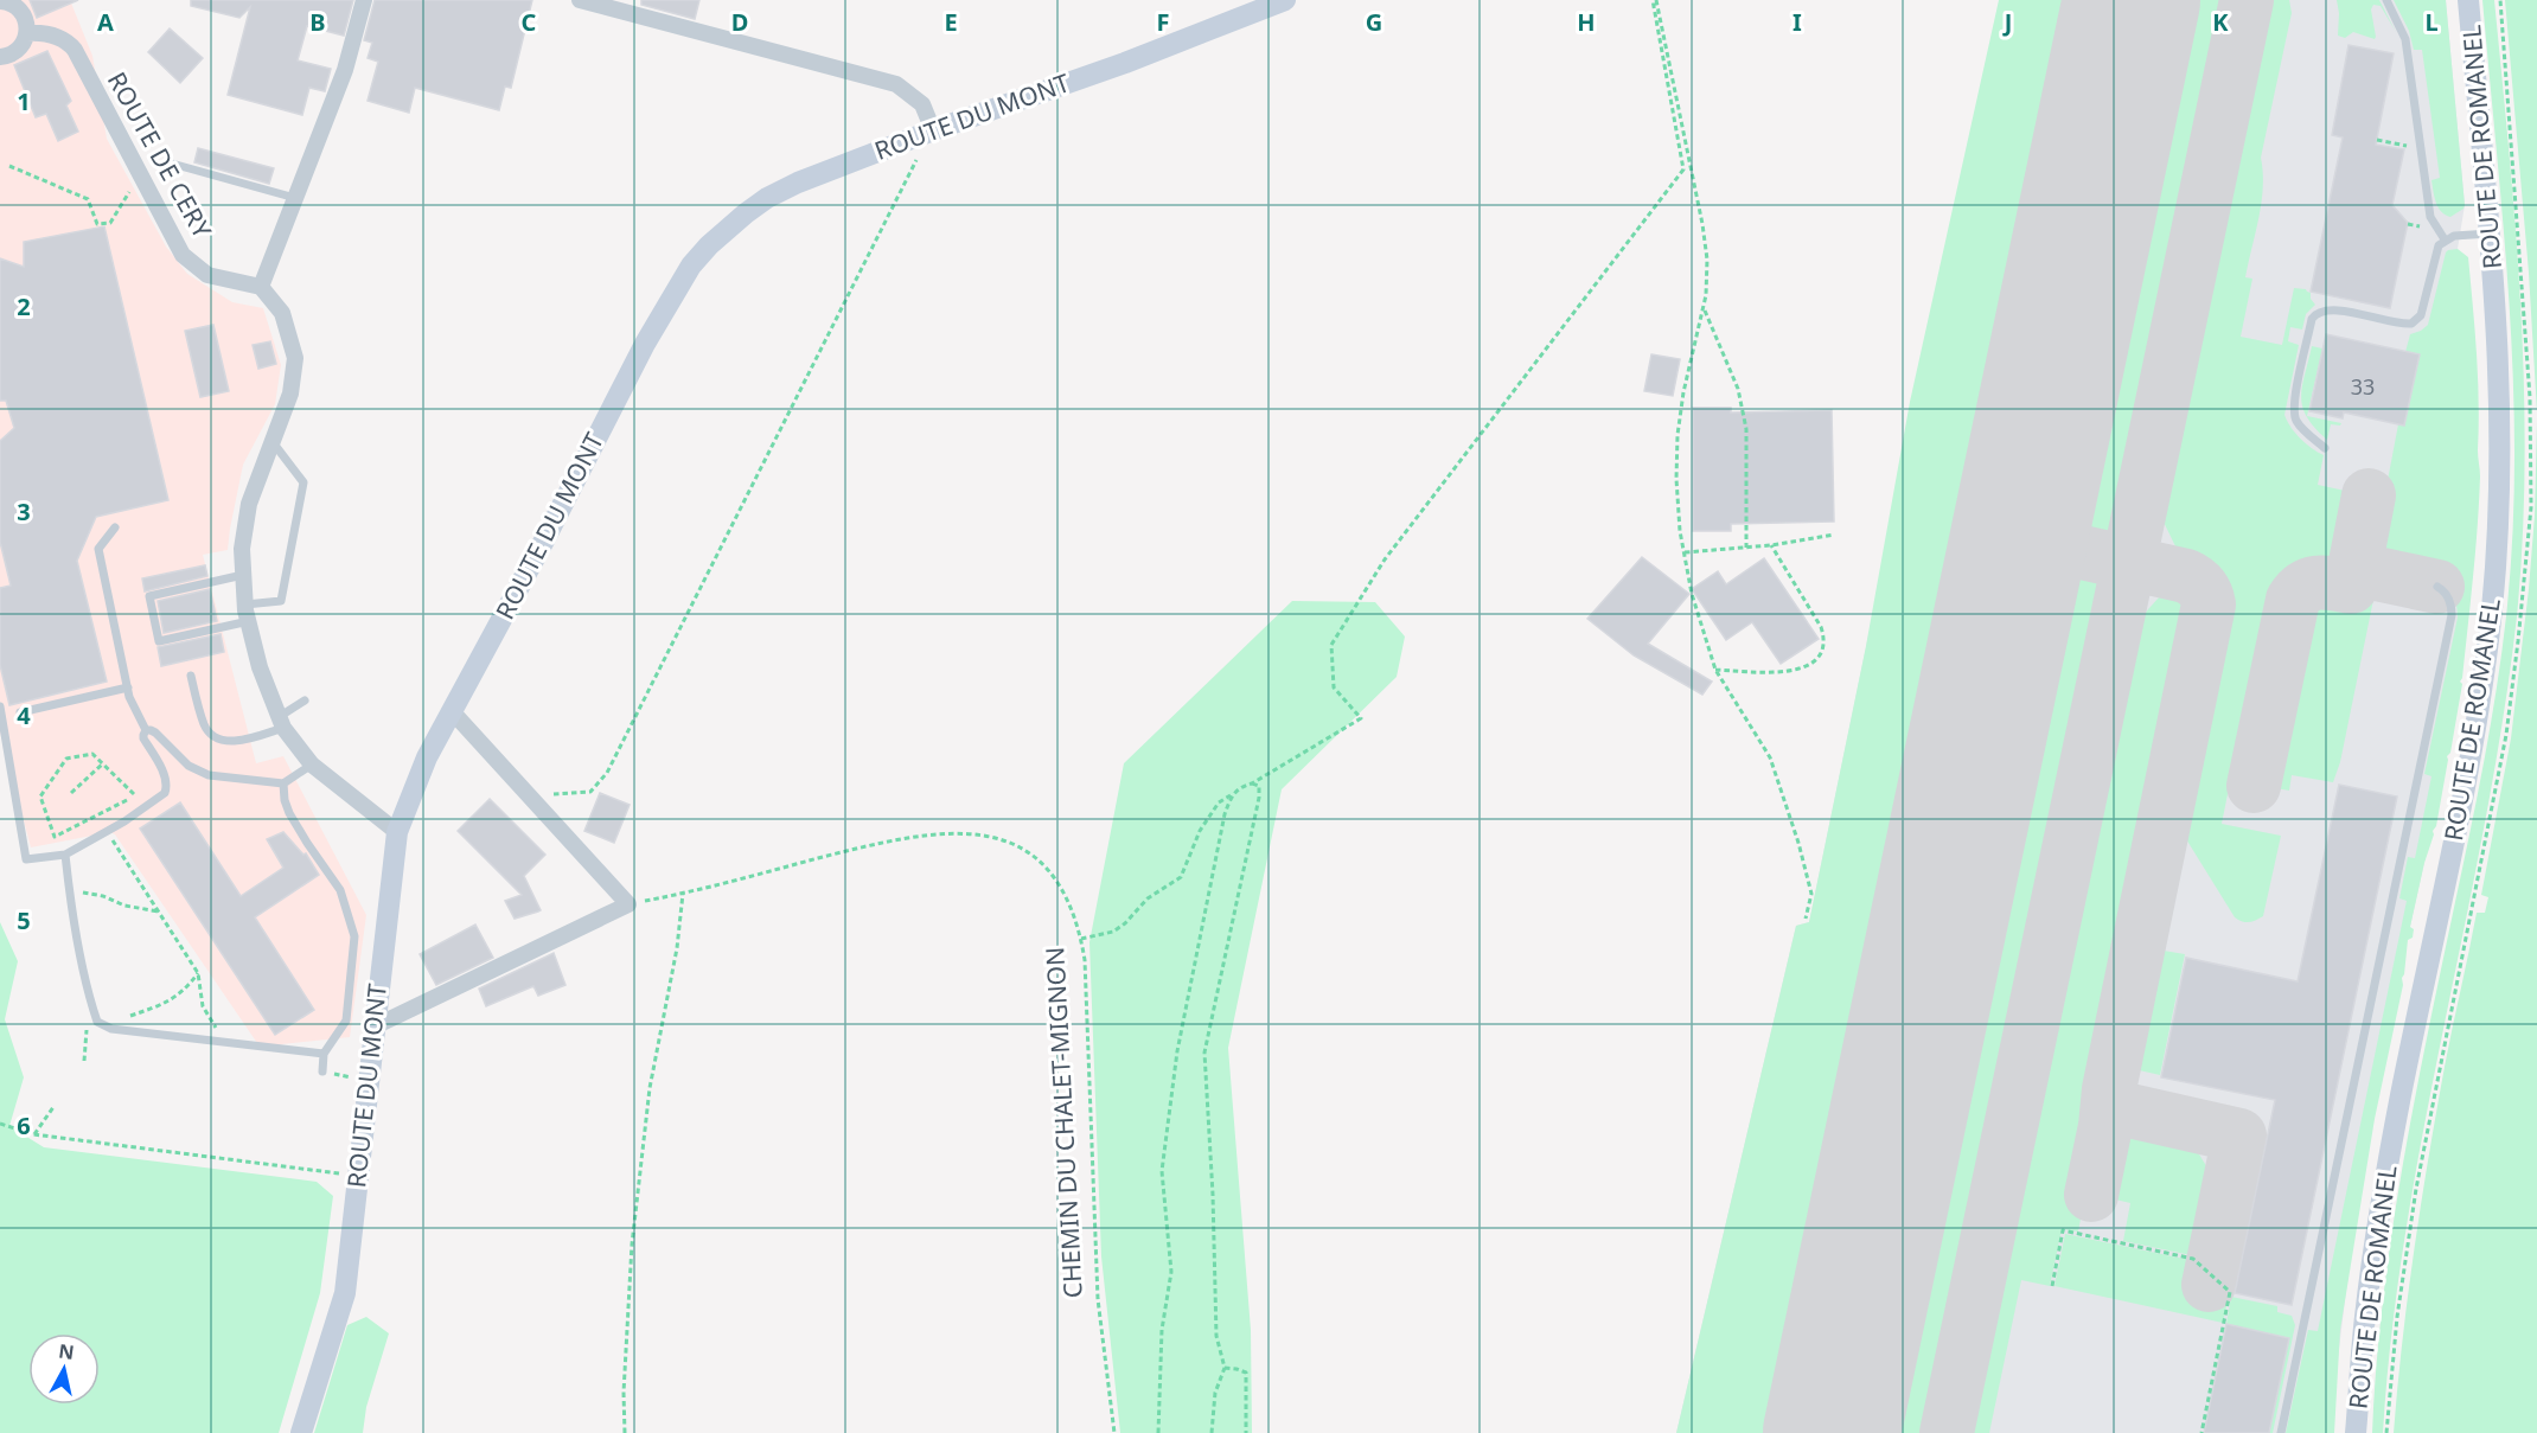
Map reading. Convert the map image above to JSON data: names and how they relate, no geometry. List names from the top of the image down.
{
  "streets": {
    "main road": ["ROUTE DU MONT", "ROUTE DE ROMANEL"],
    "street": ["ROUTE DE CERY"],
    "path": ["CHEMIN DU CHALET-MIGNON"]
  },
  "house_numbers": ["33"],
  "north": "top",
  "grid": {
    "columns": [
      "A",
      "B",
      "C",
      "D",
      "E",
      "F",
      "G",
      "H",
      "I",
      "J",
      "K",
      "L"
    ],
    "rows": [
      "1",
      "2",
      "3",
      "4",
      "5",
      "6"
    ]
  }
}
